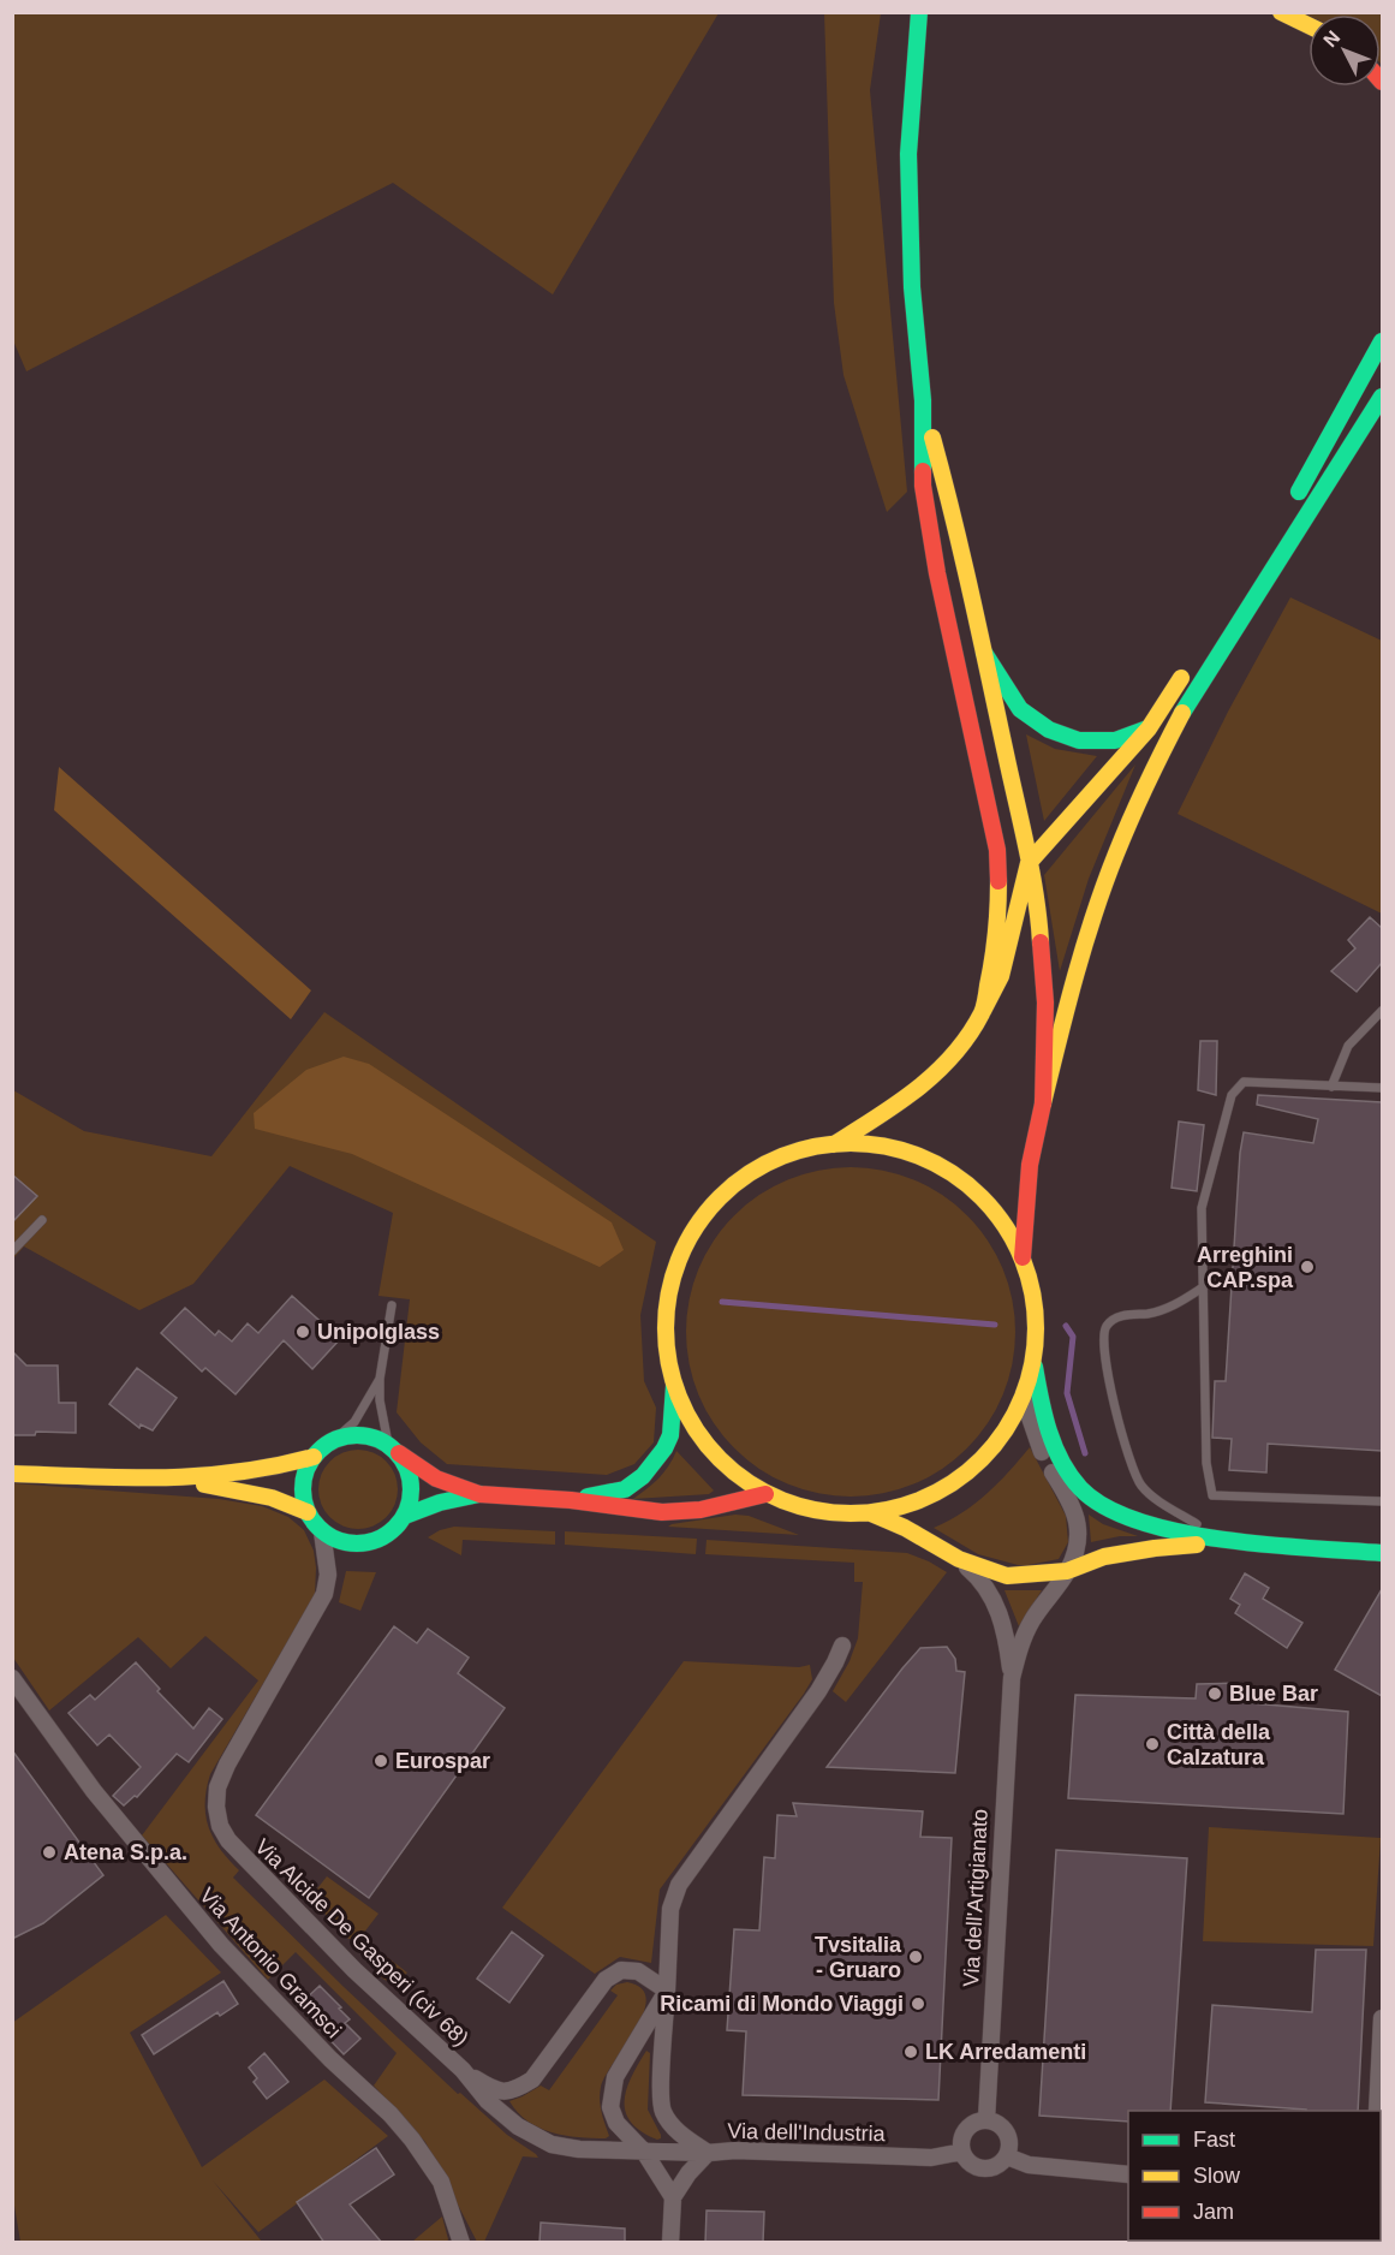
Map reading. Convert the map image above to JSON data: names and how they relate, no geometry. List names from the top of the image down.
{
  "streets": {
    "street": [
      "Via dell'Artigianato",
      "Via Alcide De Gasperi (civ 68)",
      "Via Antonio Gramsci",
      "Via dell'Industria"
    ]
  },
  "crossings": [
    ["Via dell'Artigianato", "Via dell'Industria"],
    ["Via Alcide De Gasperi (civ 68)", "Via dell'Industria"]
  ],
  "places": [
    "Arreghini CAP.spa",
    "Unipolglass",
    "Blue Bar",
    "Città della Calzatura",
    "Eurospar",
    "Atena S.p.a.",
    "Tvsitalia - Gruaro",
    "Ricami di Mondo Viaggi",
    "LK Arredamenti"
  ],
  "legend": ["Fast", "Slow", "Jam"],
  "north": "top left"
}
